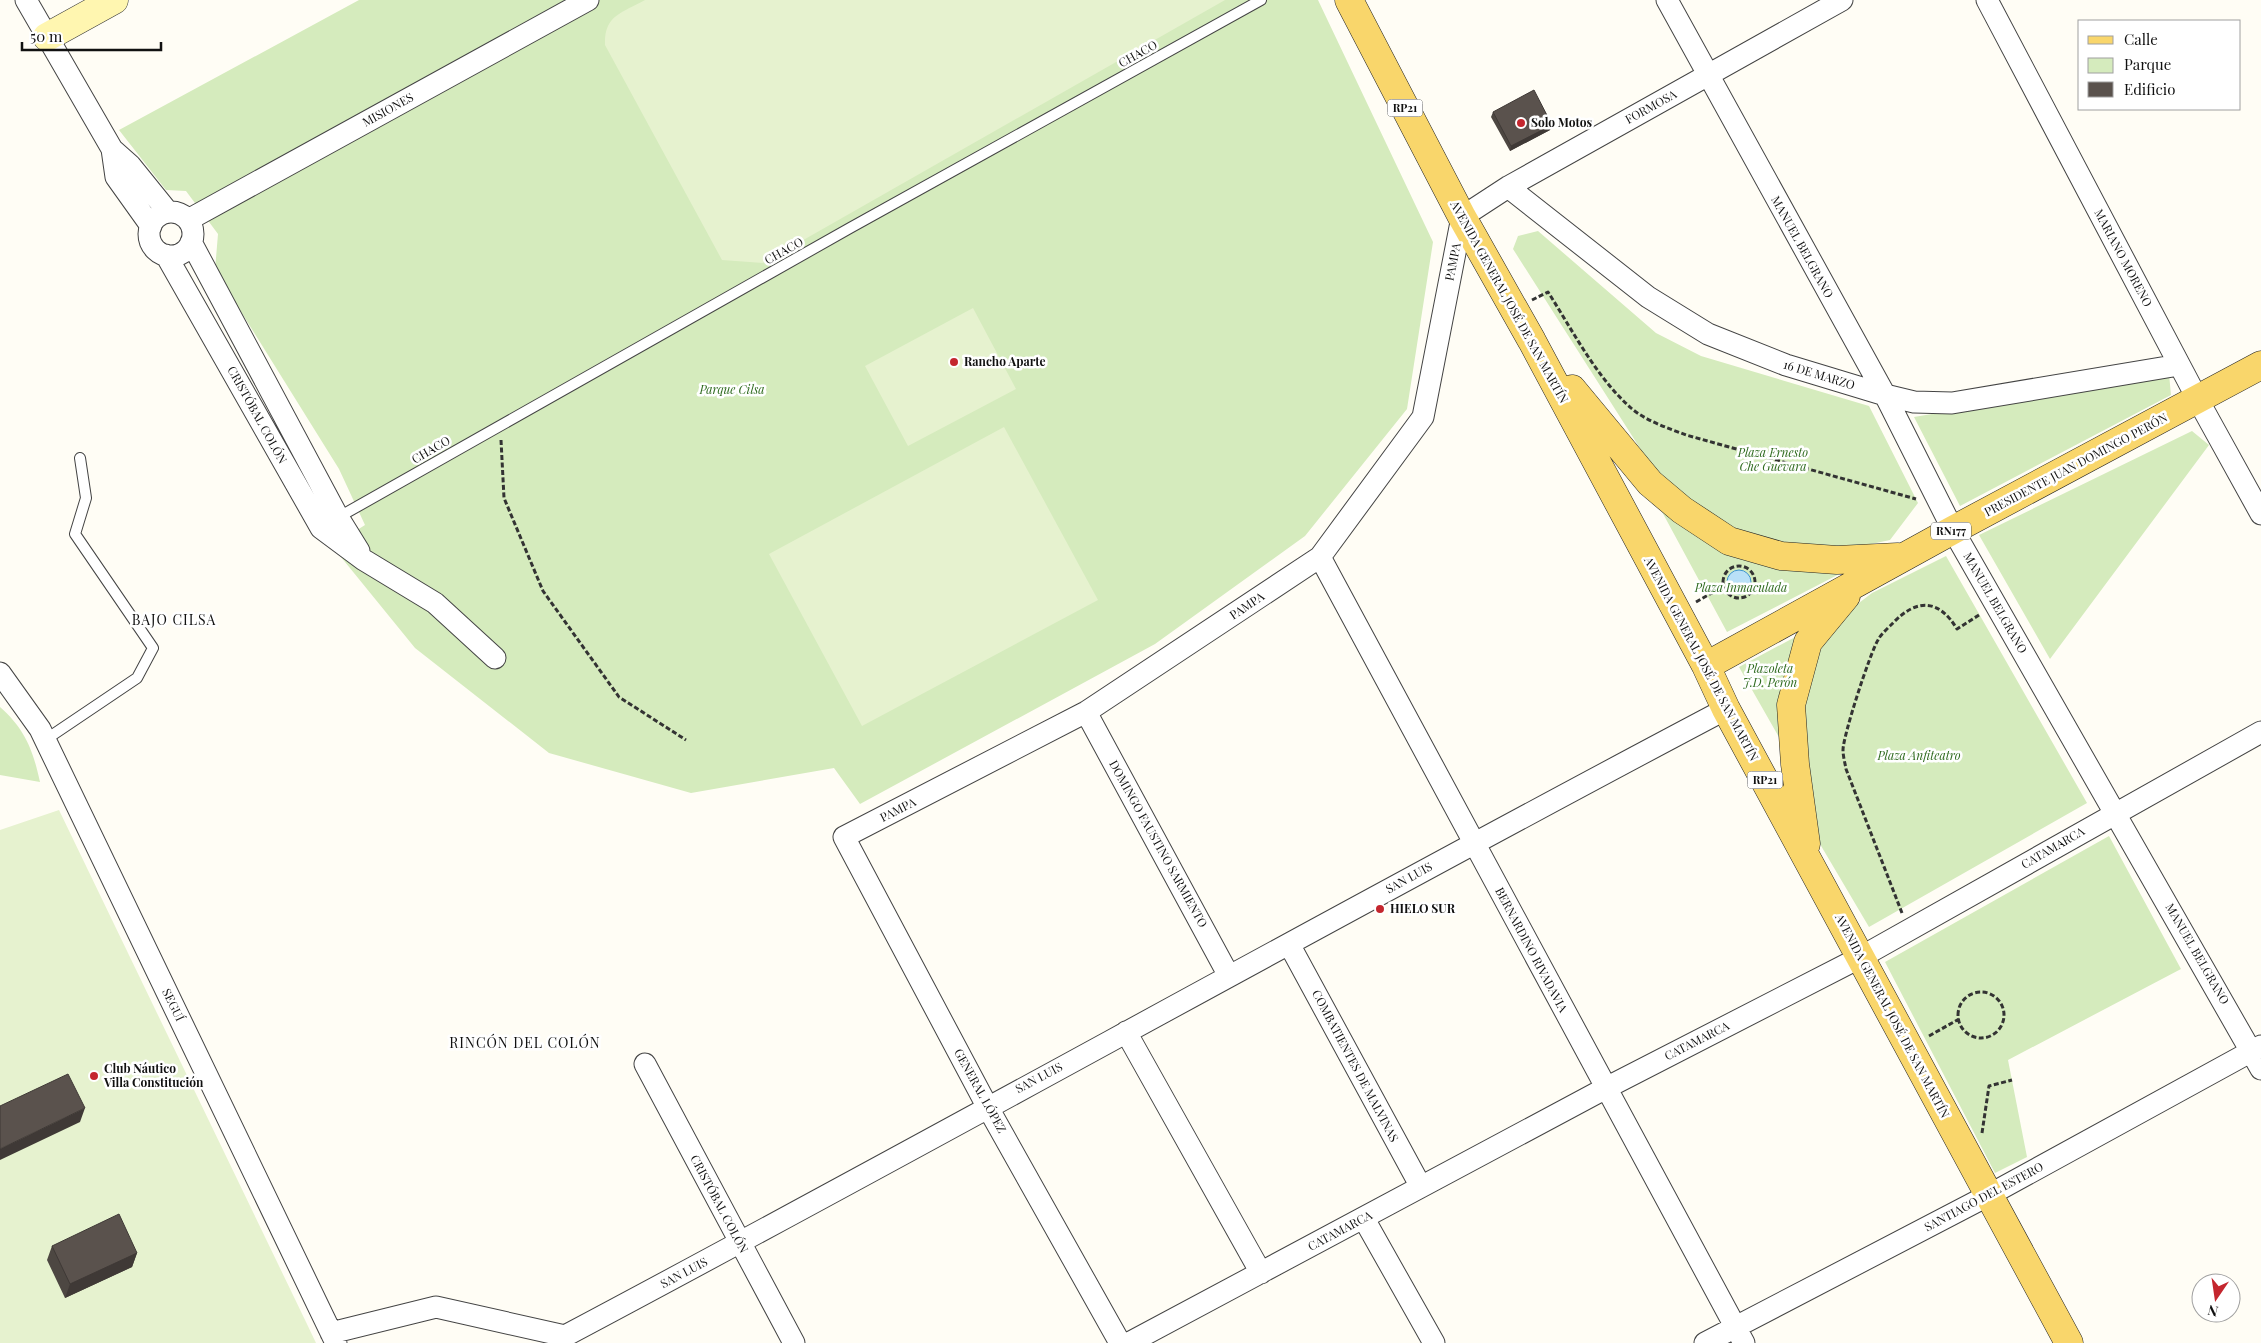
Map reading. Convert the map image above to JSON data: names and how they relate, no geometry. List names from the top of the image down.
{
  "streets": {
    "main road": [
      "RP21",
      "AVENIDA GENERAL JOSÉ DE SAN MARTÍN",
      "PRESIDENTE JUAN DOMINGO PERÓN",
      "RN177"
    ],
    "street": [
      "FORMOSA",
      "MISIONES",
      "MANUEL BELGRANO",
      "MARIANO MORENO",
      "PAMPA",
      "16 DE MARZO",
      "CRISTÓBAL COLÓN",
      "DOMINGO FAUSTINO SARMIENTO",
      "CATAMARCA",
      "SAN LUIS",
      "BERNARDINO RIVADAVIA",
      "SEGUÍ",
      "COMBATIENTES DE MALVINAS",
      "GENERAL LÓPEZ",
      "SANTIAGO DEL ESTERO"
    ],
    "lane": ["CHACO"]
  },
  "crossings": [
    ["CHACO", "CRISTÓBAL COLÓN"],
    ["FORMOSA", "MANUEL BELGRANO"],
    ["FORMOSA", "PAMPA"],
    ["FORMOSA", "AVENIDA GENERAL JOSÉ DE SAN MARTÍN"],
    ["FORMOSA", "16 DE MARZO"],
    ["MISIONES", "CRISTÓBAL COLÓN"],
    ["MANUEL BELGRANO", "16 DE MARZO"],
    ["MANUEL BELGRANO", "PRESIDENTE JUAN DOMINGO PERÓN"],
    ["MANUEL BELGRANO", "CATAMARCA"],
    ["MANUEL BELGRANO", "SANTIAGO DEL ESTERO"],
    ["MARIANO MORENO", "16 DE MARZO"],
    ["MARIANO MORENO", "PRESIDENTE JUAN DOMINGO PERÓN"],
    ["PAMPA", "AVENIDA GENERAL JOSÉ DE SAN MARTÍN"],
    ["PAMPA", "DOMINGO FAUSTINO SARMIENTO"],
    ["PAMPA", "BERNARDINO RIVADAVIA"],
    ["PAMPA", "GENERAL LÓPEZ"],
    ["AVENIDA GENERAL JOSÉ DE SAN MARTÍN", "PRESIDENTE JUAN DOMINGO PERÓN"],
    ["AVENIDA GENERAL JOSÉ DE SAN MARTÍN", "CATAMARCA"],
    ["AVENIDA GENERAL JOSÉ DE SAN MARTÍN", "SAN LUIS"],
    ["AVENIDA GENERAL JOSÉ DE SAN MARTÍN", "SANTIAGO DEL ESTERO"],
    ["CRISTÓBAL COLÓN", "SAN LUIS"],
    ["DOMINGO FAUSTINO SARMIENTO", "SAN LUIS"],
    ["CATAMARCA", "BERNARDINO RIVADAVIA"],
    ["CATAMARCA", "COMBATIENTES DE MALVINAS"],
    ["SAN LUIS", "BERNARDINO RIVADAVIA"],
    ["SAN LUIS", "SEGUÍ"],
    ["SAN LUIS", "COMBATIENTES DE MALVINAS"],
    ["SAN LUIS", "GENERAL LÓPEZ"],
    ["BERNARDINO RIVADAVIA", "SANTIAGO DEL ESTERO"]
  ],
  "districts": ["BAJO CILSA", "RINCÓN DEL COLÓN"],
  "parks": [
    "Parque Cilsa",
    "Plaza Ernesto Che Guevara",
    "Plaza Inmaculada",
    "Plazoleta J.D. Perón",
    "Plaza Anfiteatro"
  ],
  "places": [
    "Solo Motos",
    "Rancho Aparte",
    "HIELO SUR",
    "Club Náutico Villa Constitución"
  ],
  "legend": ["Calle", "Parque", "Edificio"],
  "scale_bar": "50 m",
  "north": "bottom"
}
